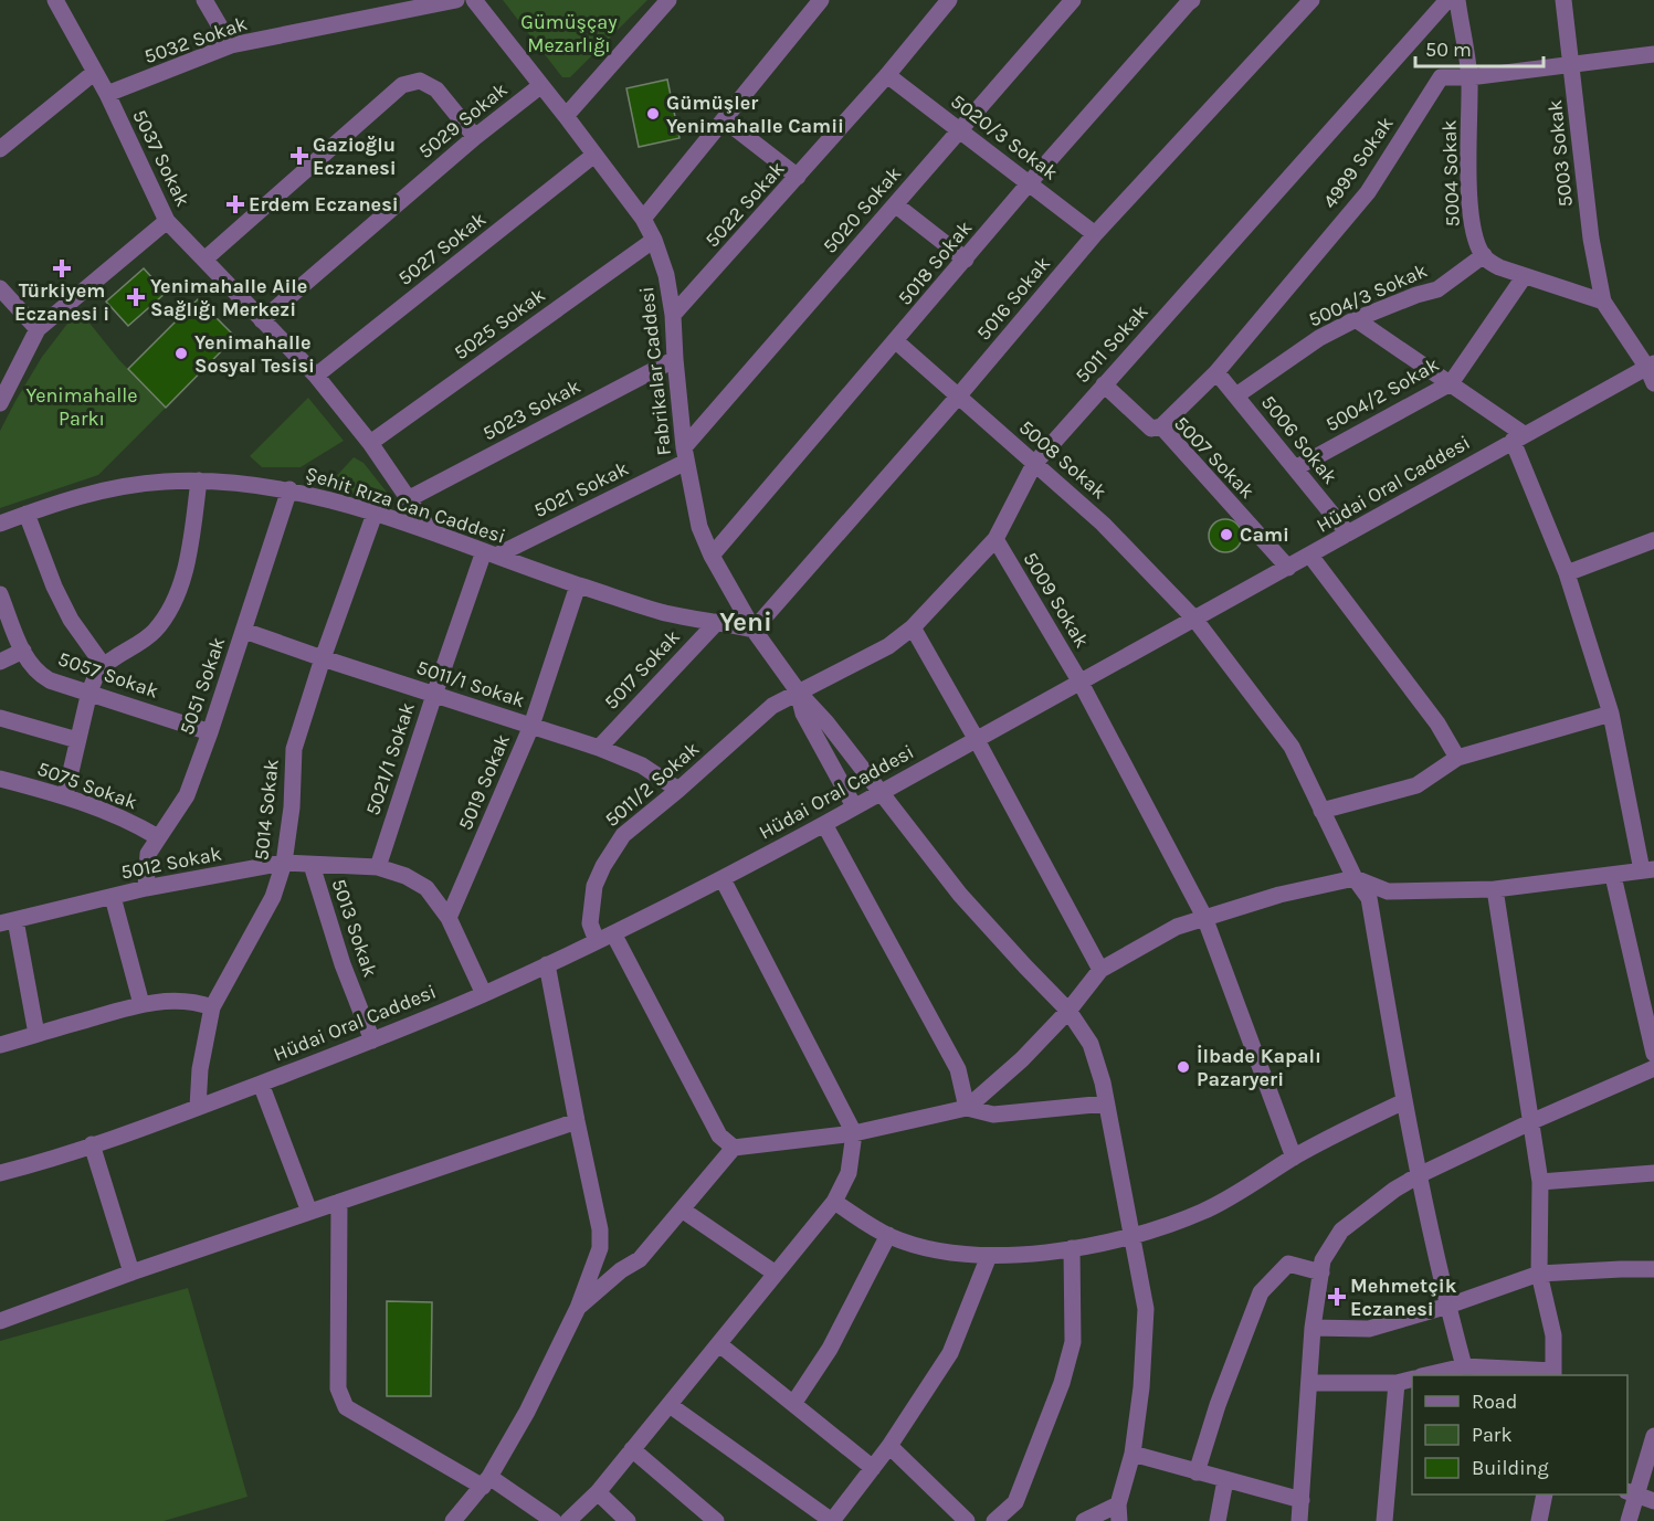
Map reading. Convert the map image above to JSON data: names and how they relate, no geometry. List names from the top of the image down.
{
  "streets": {
    "street": [
      "5032 Sokak",
      "5029 Sokak",
      "5020/3 Sokak",
      "5003 Sokak",
      "5037 Sokak",
      "4999 Sokak",
      "5004 Sokak",
      "5022 Sokak",
      "5020 Sokak",
      "5027 Sokak",
      "5018 Sokak",
      "5004/3 Sokak",
      "5016 Sokak",
      "5025 Sokak",
      "5011 Sokak",
      "Fabrikalar Caddesi",
      "5004/2 Sokak",
      "5023 Sokak",
      "5006 Sokak",
      "5007 Sokak",
      "5008 Sokak",
      "Hüdai Oral Caddesi",
      "5021 Sokak",
      "Şehit Rıza Can Caddesi",
      "5009 Sokak",
      "5017 Sokak",
      "5057 Sokak",
      "5011/1 Sokak",
      "5051 Sokak",
      "5021/1 Sokak",
      "5019 Sokak",
      "5011/2 Sokak",
      "5075 Sokak",
      "5014 Sokak",
      "5012 Sokak",
      "5013 Sokak"
    ]
  },
  "crossings": [
    ["5032 Sokak", "5037 Sokak"],
    ["5029 Sokak", "5037 Sokak"],
    ["5029 Sokak", "Fabrikalar Caddesi"],
    ["5020/3 Sokak", "5022 Sokak"],
    ["5020/3 Sokak", "5020 Sokak"],
    ["5020/3 Sokak", "5018 Sokak"],
    ["5020/3 Sokak", "5016 Sokak"],
    ["5003 Sokak", "4999 Sokak"],
    ["5037 Sokak", "5027 Sokak"],
    ["5037 Sokak", "5025 Sokak"],
    ["5037 Sokak", "5023 Sokak"],
    ["5037 Sokak", "Şehit Rıza Can Caddesi"],
    ["4999 Sokak", "5004 Sokak"],
    ["4999 Sokak", "5006 Sokak"],
    ["4999 Sokak", "5007 Sokak"],
    ["5004 Sokak", "5004/3 Sokak"],
    ["5022 Sokak", "Fabrikalar Caddesi"],
    ["5020 Sokak", "Fabrikalar Caddesi"],
    ["5020 Sokak", "5021 Sokak"],
    ["5027 Sokak", "Fabrikalar Caddesi"],
    ["5018 Sokak", "Fabrikalar Caddesi"],
    ["5018 Sokak", "5008 Sokak"],
    ["5004/3 Sokak", "5006 Sokak"],
    ["5016 Sokak", "Fabrikalar Caddesi"],
    ["5016 Sokak", "5008 Sokak"],
    ["5016 Sokak", "Şehit Rıza Can Caddesi"],
    ["5025 Sokak", "Fabrikalar Caddesi"],
    ["5011 Sokak", "Fabrikalar Caddesi"],
    ["5011 Sokak", "5007 Sokak"],
    ["5011 Sokak", "5008 Sokak"],
    ["5011 Sokak", "5009 Sokak"],
    ["5011 Sokak", "5011/2 Sokak"],
    ["Fabrikalar Caddesi", "5023 Sokak"],
    ["Fabrikalar Caddesi", "Hüdai Oral Caddesi"],
    ["Fabrikalar Caddesi", "5021 Sokak"],
    ["Fabrikalar Caddesi", "Şehit Rıza Can Caddesi"],
    ["Fabrikalar Caddesi", "5011/2 Sokak"],
    ["5004/2 Sokak", "5006 Sokak"],
    ["5006 Sokak", "Hüdai Oral Caddesi"],
    ["5007 Sokak", "Hüdai Oral Caddesi"],
    ["5008 Sokak", "Hüdai Oral Caddesi"],
    ["Hüdai Oral Caddesi", "5009 Sokak"],
    ["Hüdai Oral Caddesi", "5011/2 Sokak"],
    ["Hüdai Oral Caddesi", "5014 Sokak"],
    ["Hüdai Oral Caddesi", "5012 Sokak"],
    ["Hüdai Oral Caddesi", "5013 Sokak"],
    ["5021 Sokak", "Şehit Rıza Can Caddesi"],
    ["5021 Sokak", "5021/1 Sokak"],
    ["Şehit Rıza Can Caddesi", "5017 Sokak"],
    ["Şehit Rıza Can Caddesi", "5051 Sokak"],
    ["Şehit Rıza Can Caddesi", "5021/1 Sokak"],
    ["Şehit Rıza Can Caddesi", "5019 Sokak"],
    ["Şehit Rıza Can Caddesi", "5014 Sokak"],
    ["5017 Sokak", "5011/1 Sokak"],
    ["5057 Sokak", "5051 Sokak"],
    ["5011/1 Sokak", "5051 Sokak"],
    ["5011/1 Sokak", "5021/1 Sokak"],
    ["5011/1 Sokak", "5019 Sokak"],
    ["5011/1 Sokak", "5011/2 Sokak"],
    ["5011/1 Sokak", "5014 Sokak"],
    ["5051 Sokak", "5075 Sokak"],
    ["5051 Sokak", "5012 Sokak"],
    ["5021/1 Sokak", "5012 Sokak"],
    ["5019 Sokak", "5012 Sokak"],
    ["5014 Sokak", "5012 Sokak"],
    ["5012 Sokak", "5013 Sokak"]
  ],
  "districts": ["Yeni"],
  "parks": ["Gümüşçay Mezarlığı", "Yenimahalle Parkı"],
  "places": {
    "other": [
      "Gümüşler Yenimahalle Camii",
      "Yenimahalle Sosyal Tesisi",
      "Cami",
      "İlbade Kapalı Pazaryeri"
    ],
    "health": [
      "Gazioğlu Eczanesi",
      "Erdem Eczanesi",
      "Türkiyem Eczanesi i",
      "Yenimahalle Aile Sağlığı Merkezi",
      "Mehmetçik Eczanesi"
    ]
  },
  "legend": ["Road", "Park", "Building"],
  "scale_bar": "50 m"
}
